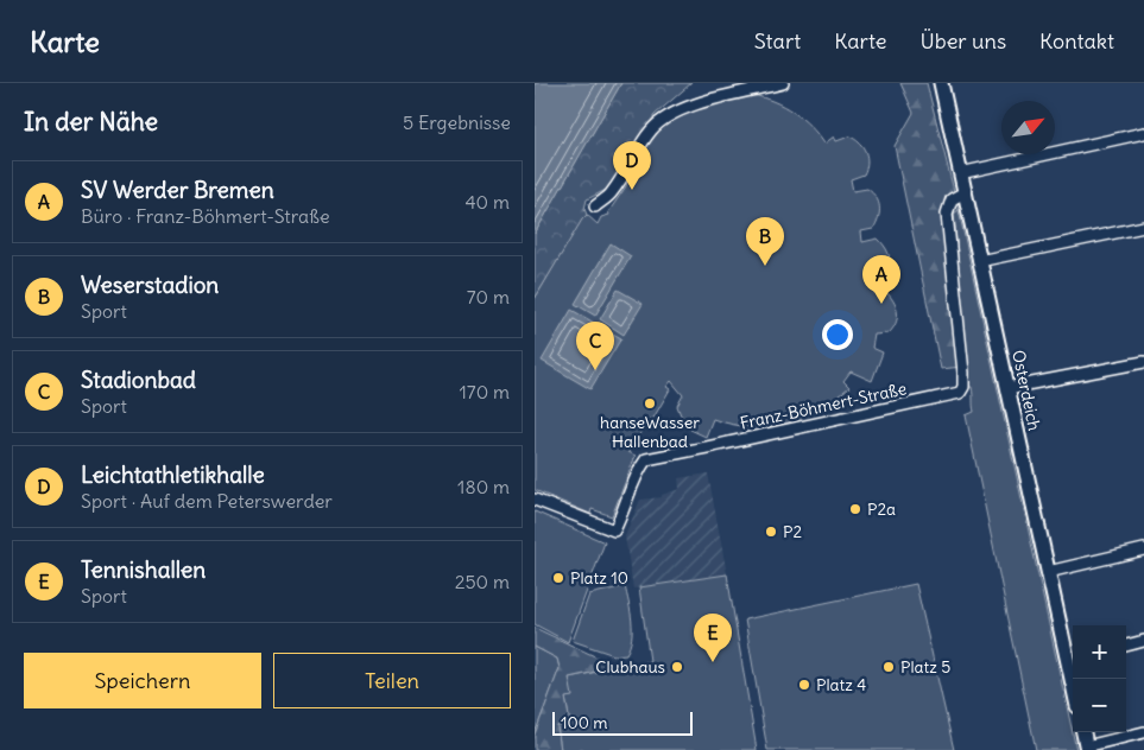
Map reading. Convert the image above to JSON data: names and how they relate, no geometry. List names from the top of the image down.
{
  "streets": {
    "main road": ["Osterdeich"],
    "street": ["Franz-Böhmert-Straße"]
  },
  "crossings": [
    ["Osterdeich", "Franz-Böhmert-Straße"]
  ],
  "places": [
    "hanseWasser Hallenbad",
    "P2a",
    "P2",
    "Platz 10",
    "Clubhaus",
    "Platz 5",
    "Platz 4"
  ],
  "scale_bar": "100 m",
  "north": "top right",
  "page": {
    "header": "Karte",
    "nav": [
      "Start",
      "Karte",
      "Über uns",
      "Kontakt"
    ],
    "heading": ["In der Nähe", "5 Ergebnisse"],
    "pins": [
      "D",
      "B",
      "A",
      "C",
      "E"
    ],
    "list": [
      {
        "mark": "A",
        "name": "SV Werder Bremen",
        "note": "Büro · Franz-Böhmert-Straße",
        "value": "40 m"
      },
      {
        "mark": "B",
        "name": "Weserstadion",
        "note": "Sport",
        "value": "70 m"
      },
      {
        "mark": "C",
        "name": "Stadionbad",
        "note": "Sport",
        "value": "170 m"
      },
      {
        "mark": "D",
        "name": "Leichtathletikhalle",
        "note": "Sport · Auf dem Peterswerder",
        "value": "180 m"
      },
      {
        "mark": "E",
        "name": "Tennishallen",
        "note": "Sport",
        "value": "250 m"
      }
    ],
    "map_buttons": ["+", "−"],
    "buttons": ["Speichern", "Teilen"],
    "scale": "100 m"
  }
}
